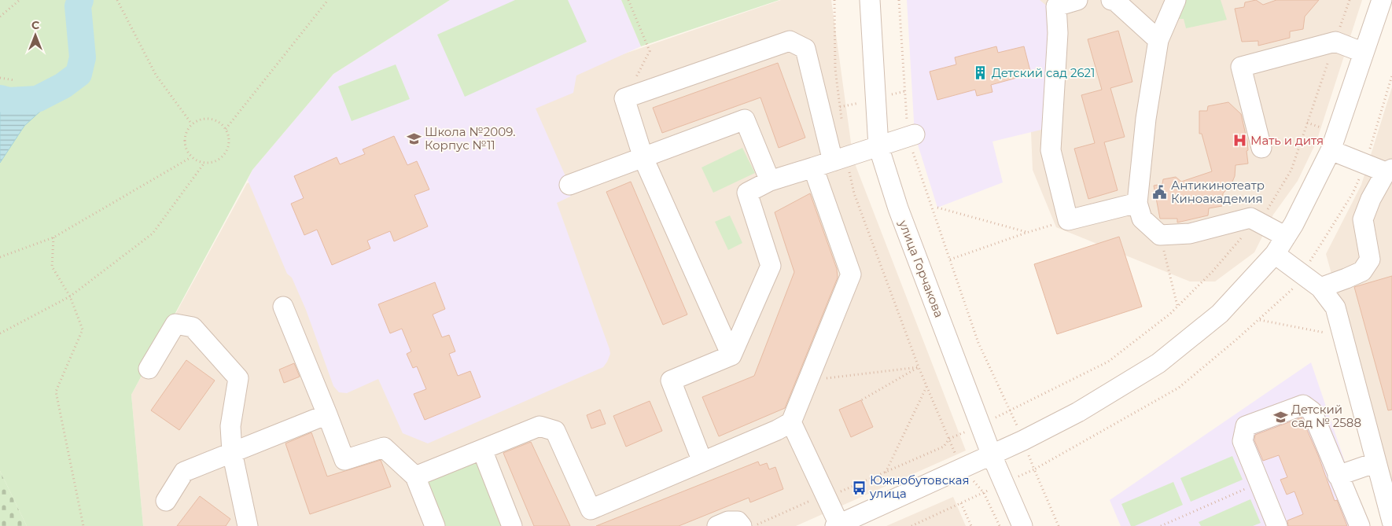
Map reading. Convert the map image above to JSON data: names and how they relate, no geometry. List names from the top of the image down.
{
  "streets": {
    "street": ["улица Горчакова"]
  },
  "places": {
    "building": ["Детский сад 2621"],
    "school or university": ["Школа №2009. Корпус №11", "Детский сад № 2588"],
    "hospital": ["Мать и дитя"],
    "public building": ["Антикинотеатр Киноакадемия"],
    "bus stop": ["Южнобутовская улица"]
  },
  "north": "top"
}
